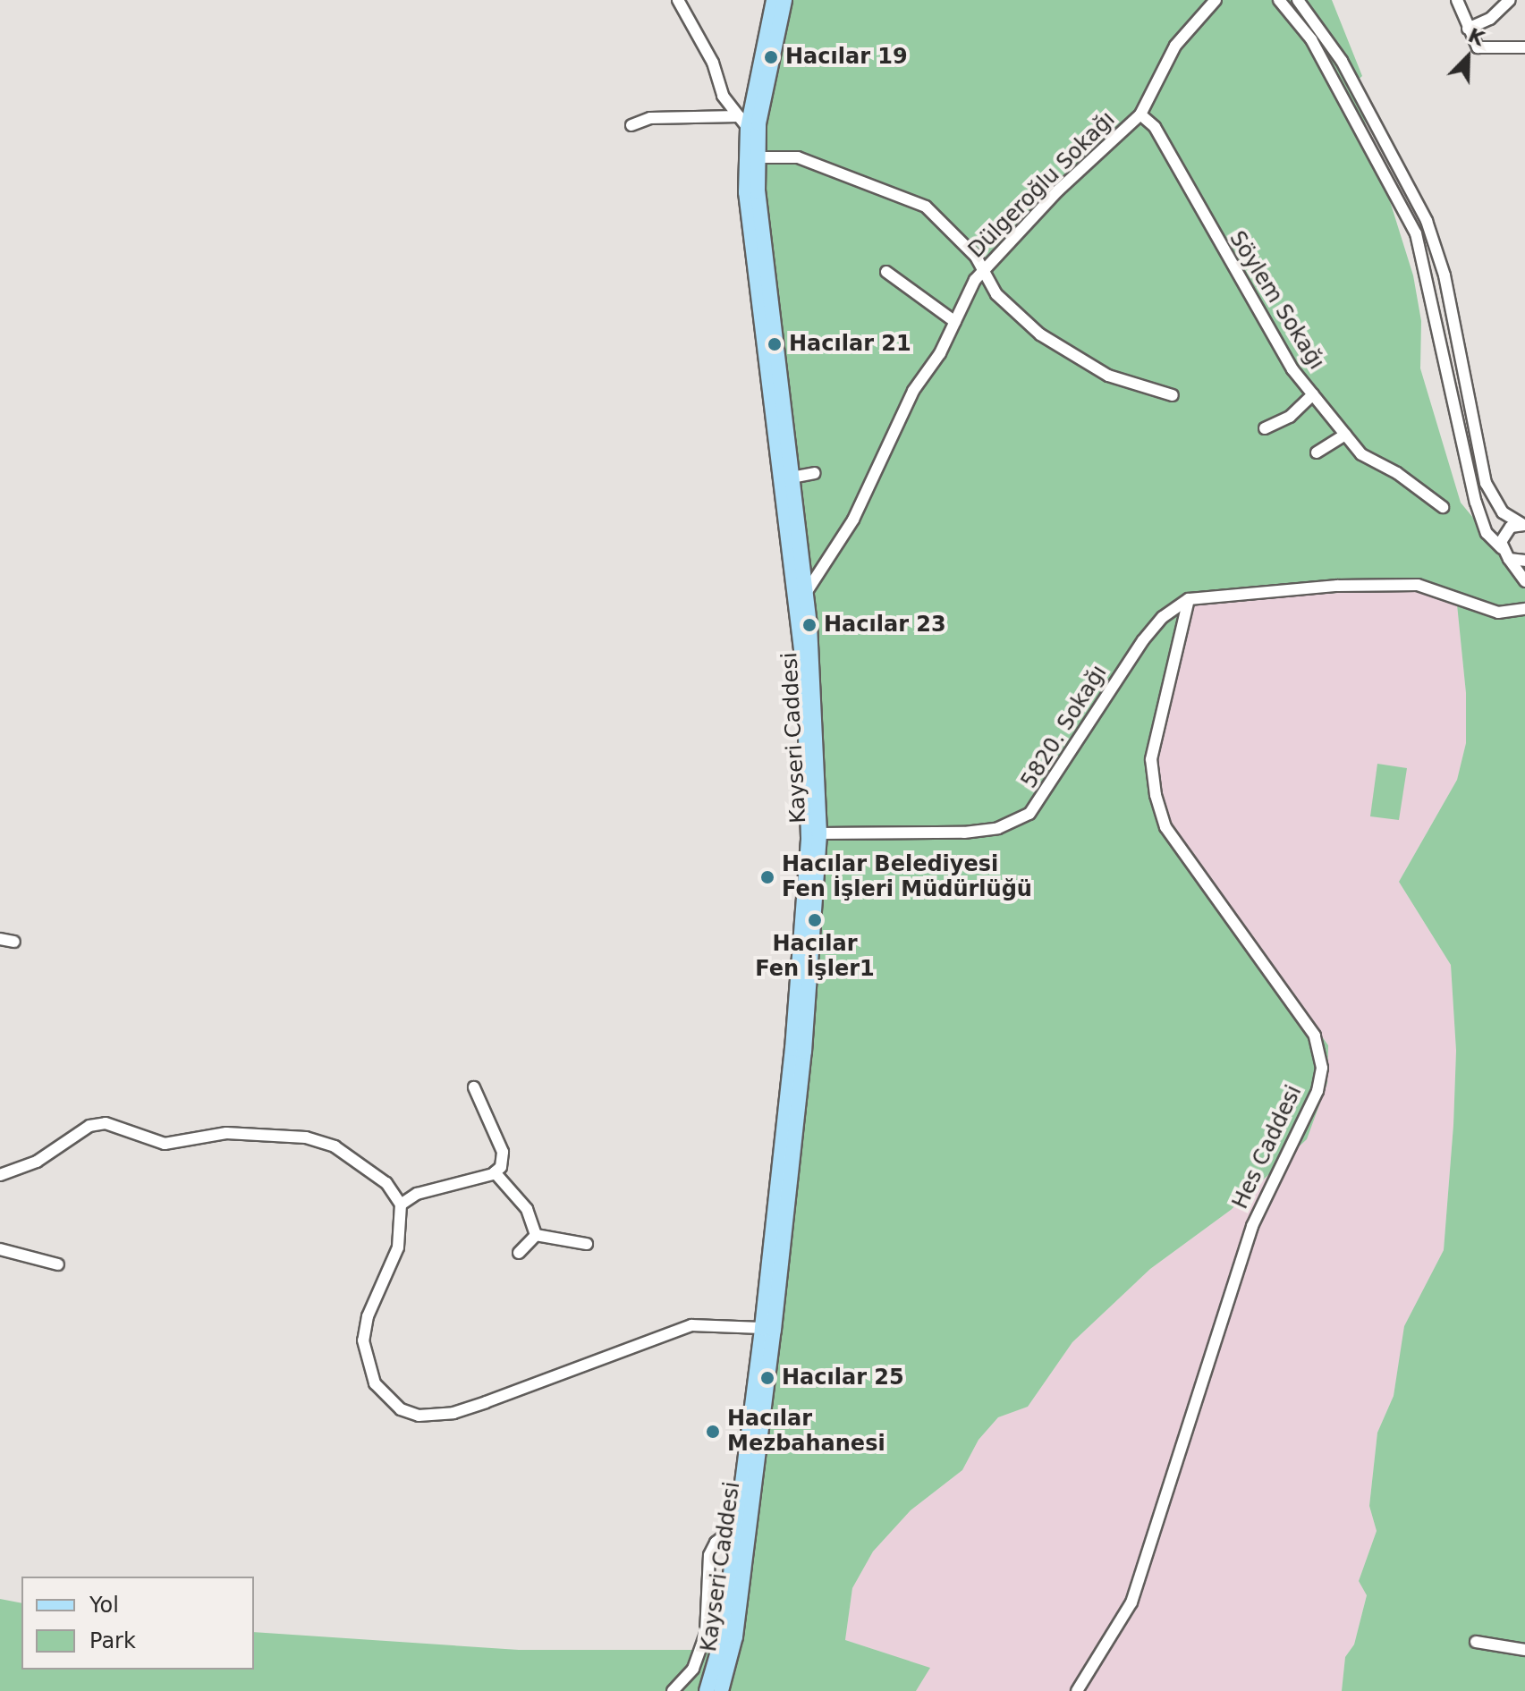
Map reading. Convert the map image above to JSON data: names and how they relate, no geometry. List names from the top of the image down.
{
  "streets": {
    "main road": ["Kayseri Caddesi"],
    "street": [
      "Dülgeroğlu Sokağı",
      "Söylem Sokağı",
      "5820. Sokağı",
      "Hes Caddesi"
    ]
  },
  "crossings": [
    ["Dülgeroğlu Sokağı", "Söylem Sokağı"],
    ["Dülgeroğlu Sokağı", "Kayseri Caddesi"],
    ["5820. Sokağı", "Kayseri Caddesi"],
    ["5820. Sokağı", "Hes Caddesi"]
  ],
  "places": [
    "Hacılar 19",
    "Hacılar 21",
    "Hacılar 23",
    "Hacılar Belediyesi Fen İşleri Müdürlüğü",
    "Hacılar Fen İşler1",
    "Hacılar 25",
    "Hacılar Mezbahanesi"
  ],
  "legend": ["Yol", "Park"],
  "north": "top right"
}
